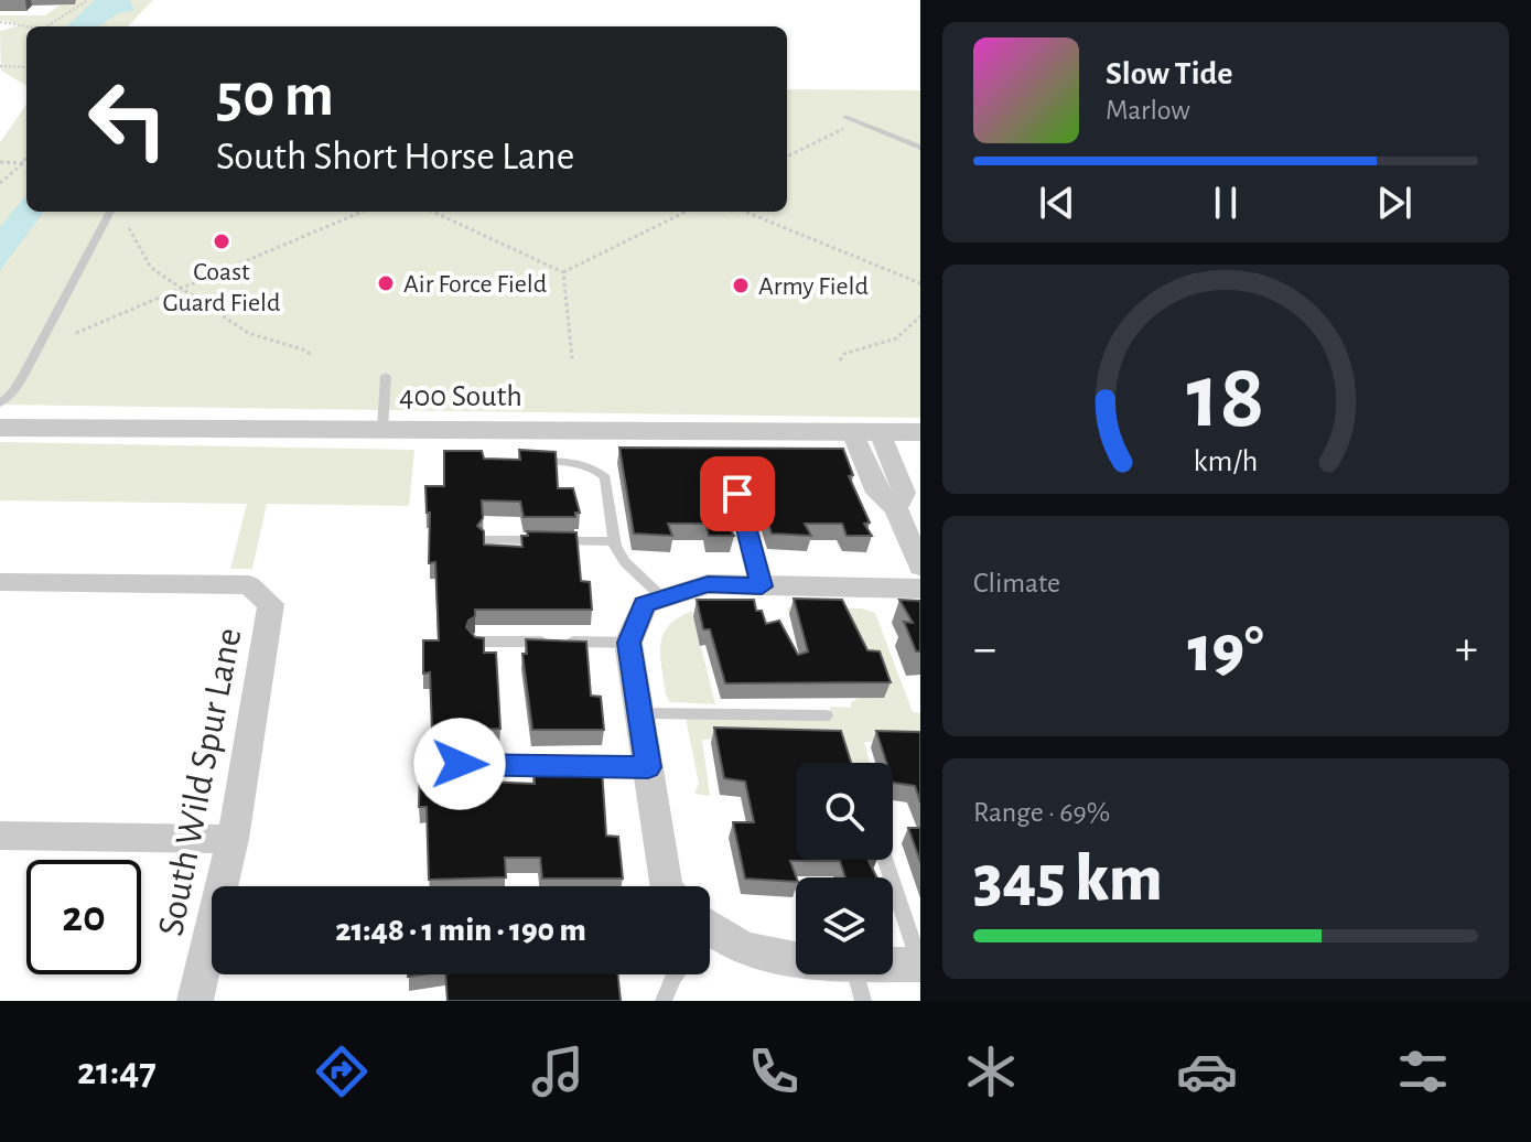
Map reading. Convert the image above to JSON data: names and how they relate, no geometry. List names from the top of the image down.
{
  "streets": {
    "street": ["400 South", "South Wild Spur Lane"]
  },
  "places": ["Coast Guard Field", "Air Force Field", "Army Field"],
  "page": {
    "turn": ["50 m", "South Short Horse Lane"],
    "song": ["Slow Tide", "Marlow"],
    "tile": [
      "Climate",
      ["Range · 69%", "345 km"]
    ],
    "heat": ["−", "19°", "+"],
    "limit": "20",
    "trip": "21:48 · 1 min · 190 m",
    "tabs": "21:47",
    "gauge": ["18", "km/h"]
  }
}
